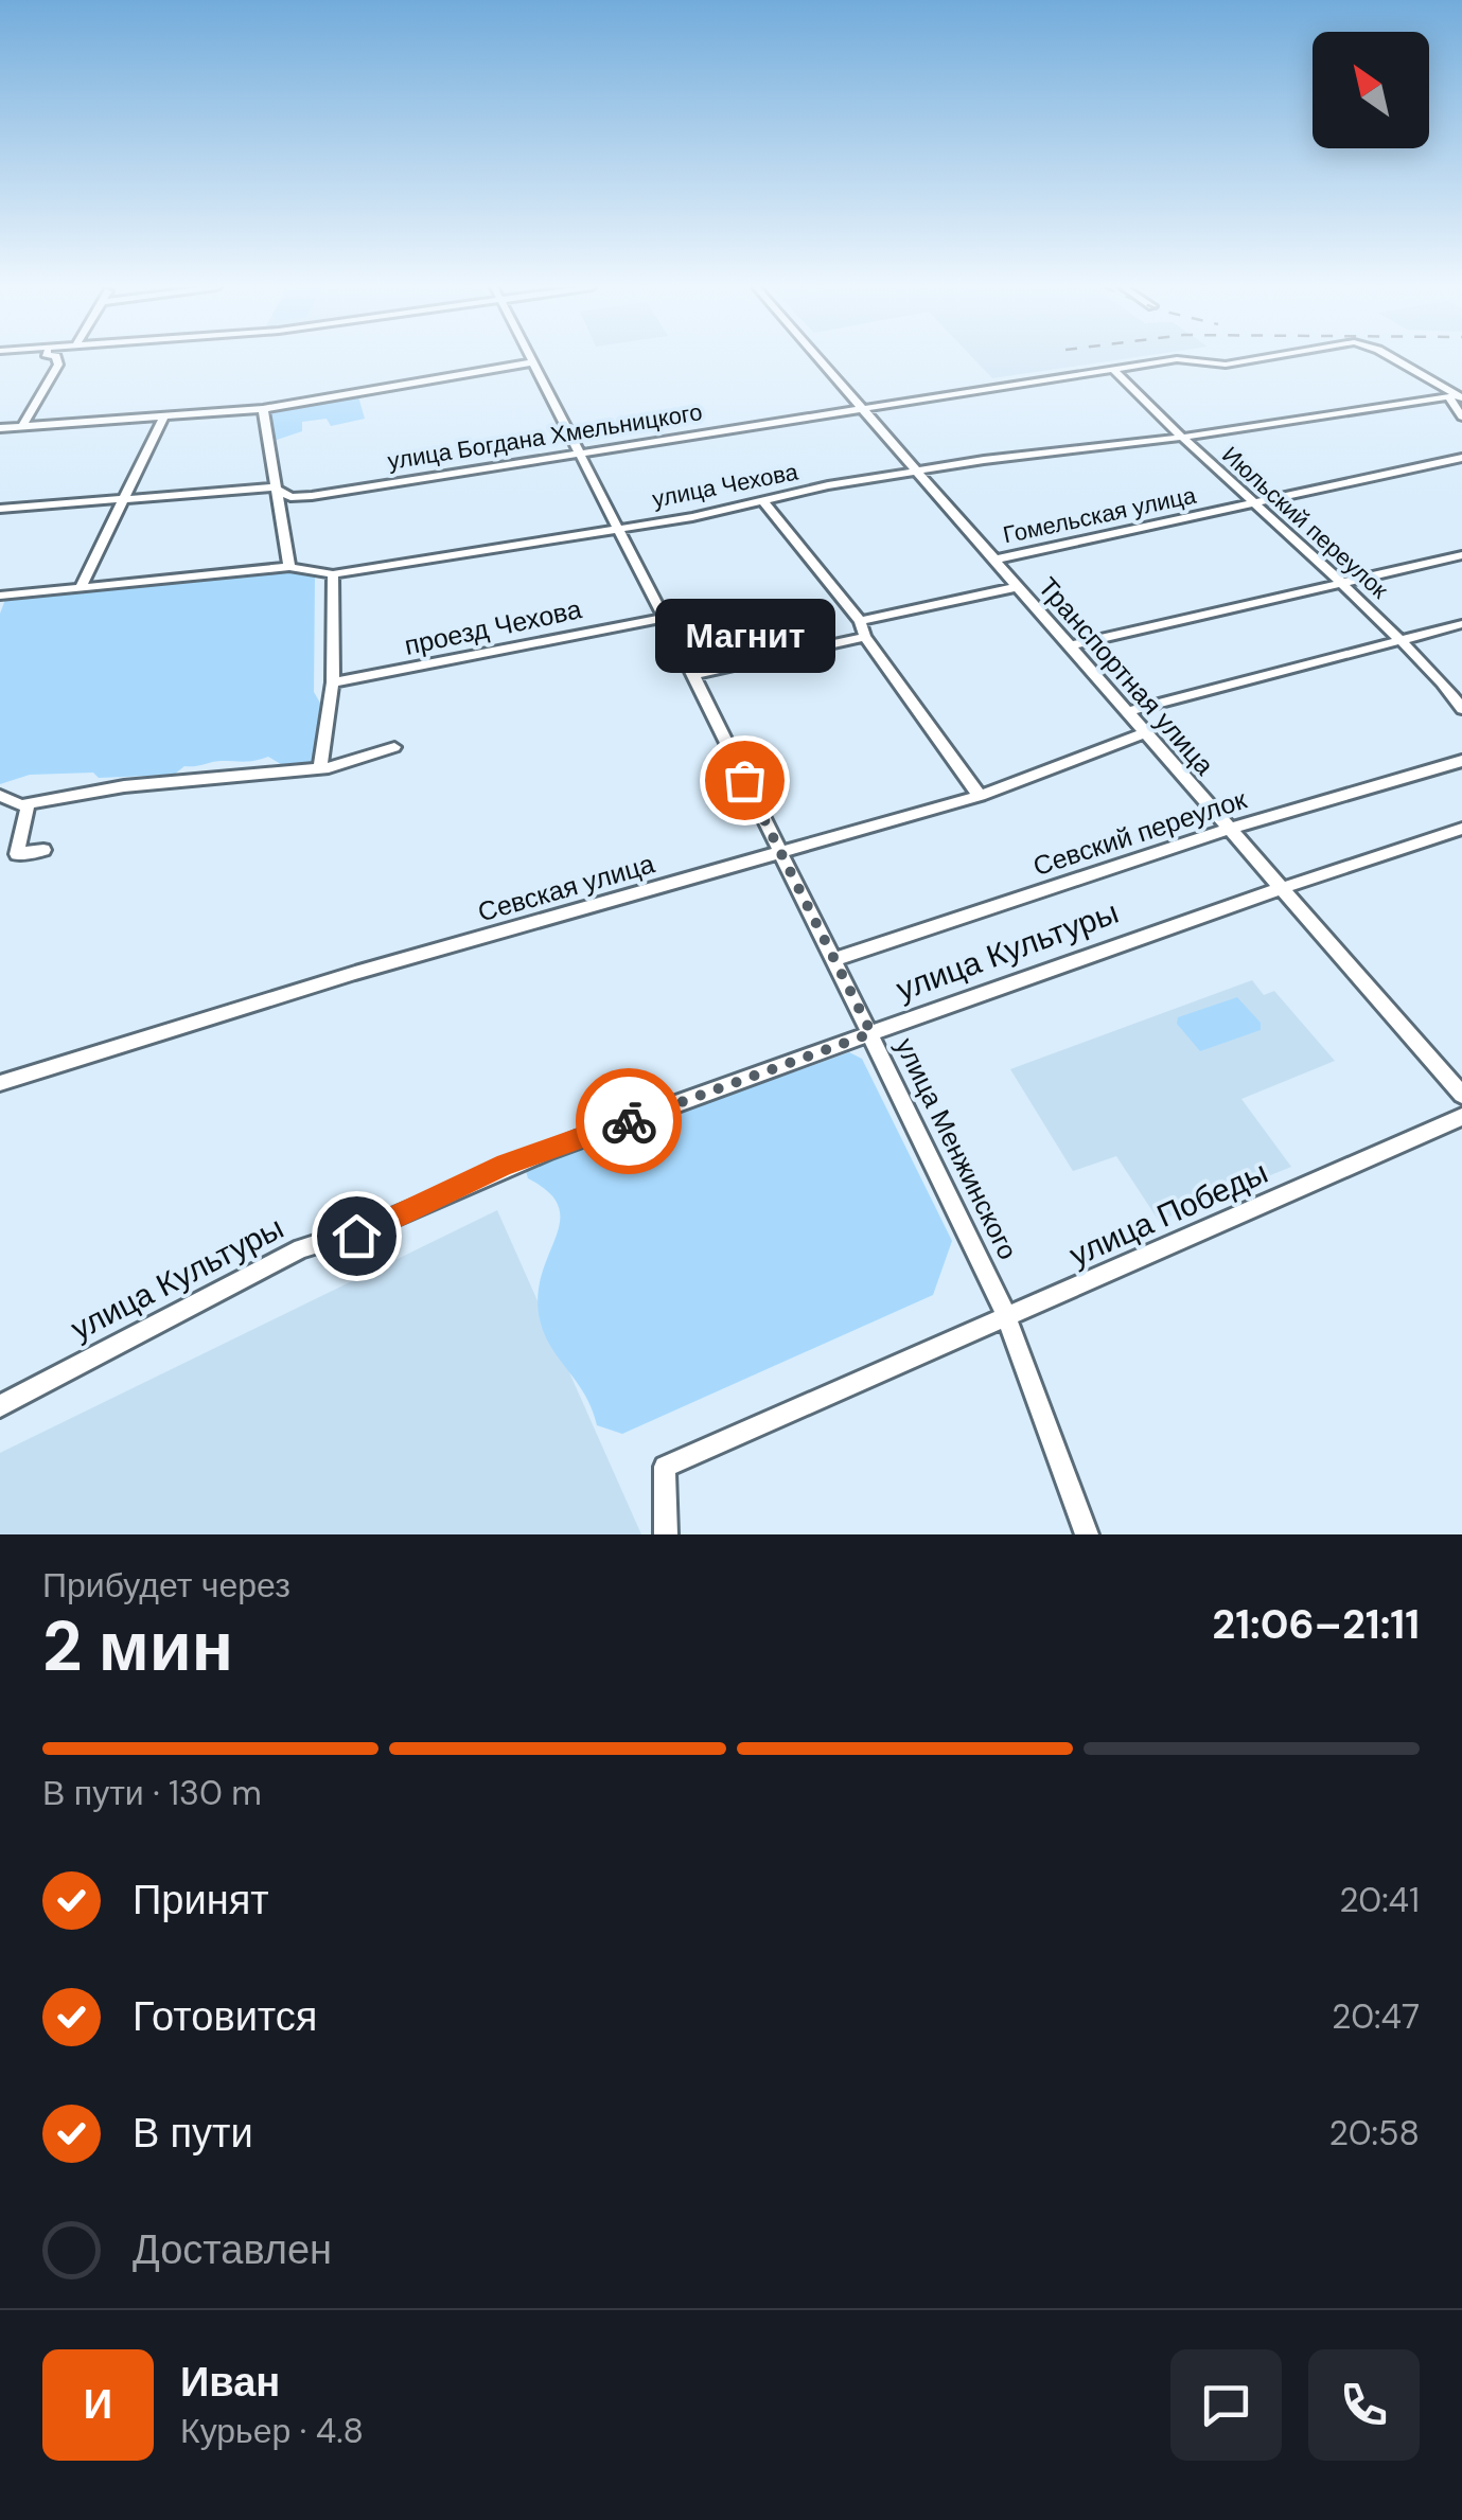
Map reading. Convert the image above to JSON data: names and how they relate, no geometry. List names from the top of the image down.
{
  "streets": {
    "street": [
      "улица Богдана Хмельницкого",
      "улица Чехова",
      "Гомельская улица",
      "Июльский переулок",
      "проезд Чехова",
      "Транспортная улица",
      "Севский переулок",
      "Севская улица",
      "улица Культуры",
      "улица Менжинского",
      "улица Победы"
    ]
  },
  "crossings": [
    ["улица Богдана Хмельницкого", "улица Чехова"],
    ["улица Богдана Хмельницкого", "Июльский переулок"],
    ["улица Богдана Хмельницкого", "Транспортная улица"],
    ["улица Богдана Хмельницкого", "улица Менжинского"],
    ["улица Чехова", "Июльский переулок"],
    ["улица Чехова", "Транспортная улица"],
    ["улица Чехова", "улица Менжинского"],
    ["Гомельская улица", "Июльский переулок"],
    ["Гомельская улица", "Транспортная улица"],
    ["проезд Чехова", "улица Менжинского"],
    ["Транспортная улица", "Севский переулок"],
    ["Транспортная улица", "Севская улица"],
    ["Транспортная улица", "улица Культуры"],
    ["Севский переулок", "улица Менжинского"],
    ["Севская улица", "улица Менжинского"],
    ["улица Культуры", "улица Менжинского"],
    ["улица Менжинского", "улица Победы"]
  ],
  "places": ["Магнит"],
  "north": "top left",
  "page": {
    "bubble": "Магнит",
    "heading": ["2 мин", "Прибудет через", "21:06–21:11"],
    "panel": ["Иван", "Курьер · 4.8"],
    "bar": "В пути · 130 m",
    "list": [
      ["Принят", "20:41"],
      ["Готовится", "20:47"],
      ["В пути", "20:58"],
      "Доставлен"
    ],
    "round": "И"
  }
}
